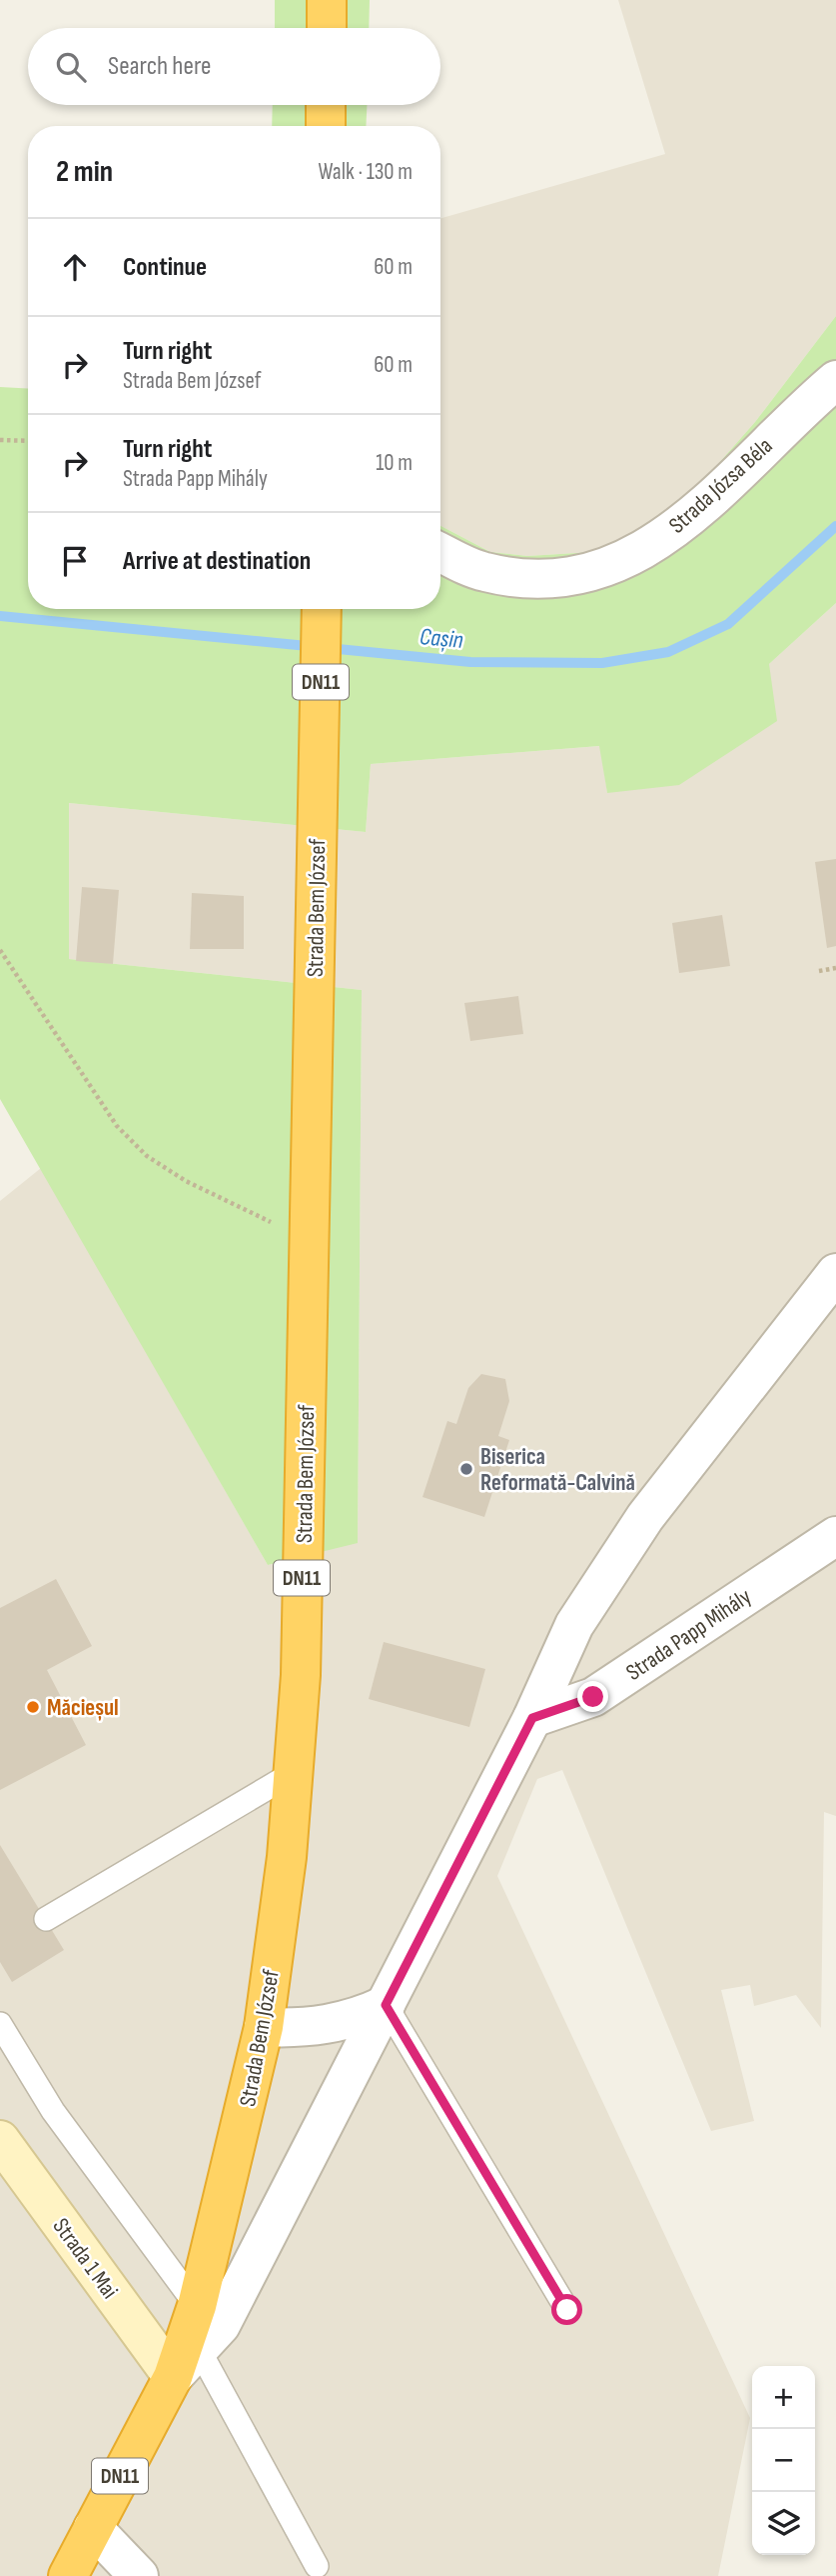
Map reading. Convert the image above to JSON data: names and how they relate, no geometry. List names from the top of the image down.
{
  "streets": {
    "highway": ["DN11", "Strada Bem József"],
    "street": ["Strada Józsa Béla", "Strada Papp Mihály", "Strada 1 Mai"]
  },
  "crossings": [
    ["Strada Bem József", "Strada Papp Mihály"],
    ["Strada Bem József", "Strada 1 Mai"]
  ],
  "water": ["Cașin"],
  "places": ["Biserica Reformată-Calvină", "Măcieșul"],
  "page": {
    "search": "Search here",
    "heading": ["2 min", "Walk · 130 m"],
    "list": [
      ["Continue", "60 m"],
      ["Turn right", "Strada Bem József", "60 m"],
      ["Turn right", "Strada Papp Mihály", "10 m"],
      "Arrive at destination"
    ],
    "map_buttons": ["+", "−"]
  }
}
